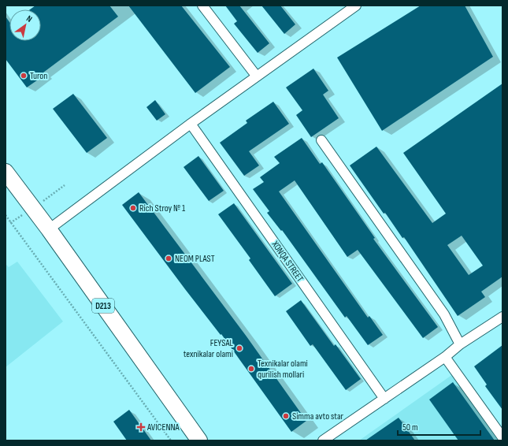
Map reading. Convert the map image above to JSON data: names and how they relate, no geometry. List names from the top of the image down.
{
  "streets": {
    "main road": ["D213"],
    "street": ["XONQA STREET"]
  },
  "places": {
    "other": [
      "Turon",
      "Rich Stroy № 1",
      "NEOM PLAST",
      "FEYSAL texnikalar olami",
      "Texnikalar olami qurilish mollari",
      "Simma avto star"
    ],
    "health": ["AVICENNA"]
  },
  "scale_bar": "50 m",
  "north": "top right"
}
